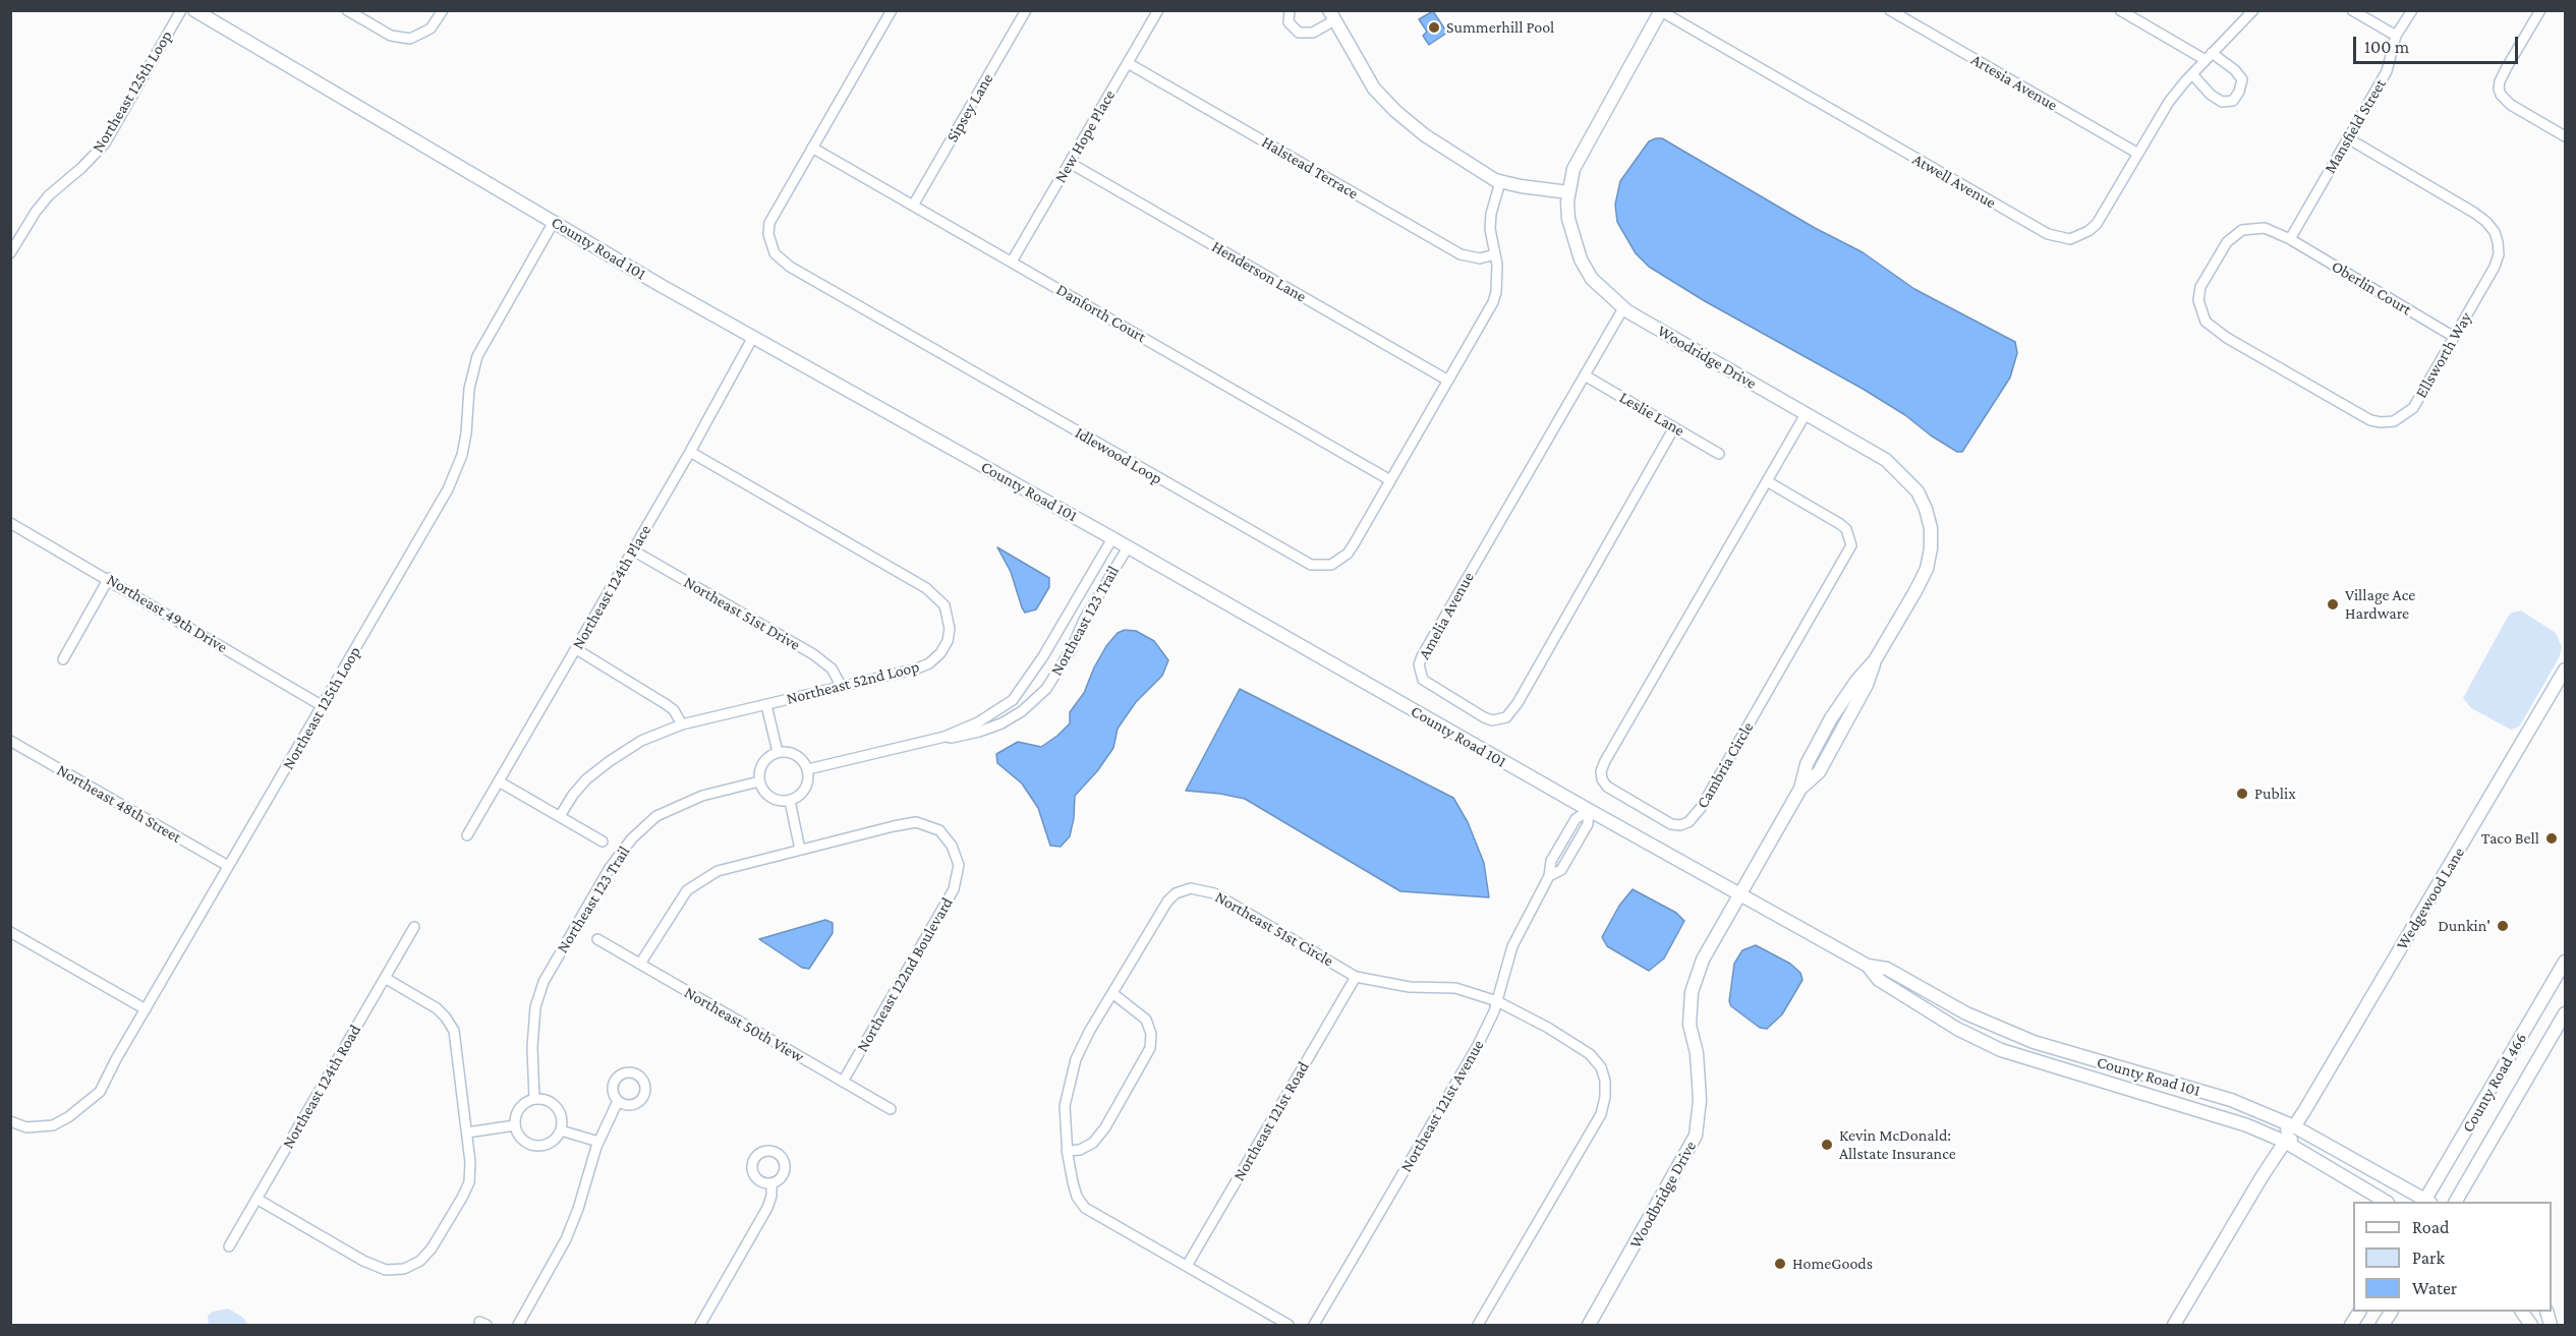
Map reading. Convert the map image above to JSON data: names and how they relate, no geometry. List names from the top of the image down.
{
  "streets": {
    "street": [
      "Artesia Avenue",
      "Northeast 125th Loop",
      "Sipsey Lane",
      "Mansfield Street",
      "New Hope Place",
      "Halstead Terrace",
      "Atwell Avenue",
      "County Road 101",
      "Henderson Lane",
      "Oberlin Court",
      "Danforth Court",
      "Ellsworth Way",
      "Woodridge Drive",
      "Leslie Lane",
      "Idlewood Loop",
      "Northeast 124th Place",
      "Northeast 49th Drive",
      "Northeast 51st Drive",
      "Amelia Avenue",
      "Northeast 123 Trail",
      "Northeast 52nd Loop",
      "Cambria Circle",
      "Northeast 48th Street",
      "Wedgewood Lane",
      "Northeast 51st Circle",
      "Northeast 122nd Boulevard",
      "Northeast 50th View",
      "County Road 466",
      "Northeast 124th Road",
      "Northeast 121st Avenue",
      "Northeast 121st Road",
      "Woodbridge Drive"
    ]
  },
  "crossings": [
    ["Artesia Avenue", "Atwell Avenue"],
    ["Northeast 125th Loop", "County Road 101"],
    ["Northeast 125th Loop", "Northeast 49th Drive"],
    ["Northeast 125th Loop", "Northeast 48th Street"],
    ["Sipsey Lane", "Danforth Court"],
    ["Mansfield Street", "Oberlin Court"],
    ["Mansfield Street", "Ellsworth Way"],
    ["New Hope Place", "Halstead Terrace"],
    ["New Hope Place", "Henderson Lane"],
    ["New Hope Place", "Danforth Court"],
    ["Halstead Terrace", "Idlewood Loop"],
    ["Atwell Avenue", "Woodridge Drive"],
    ["County Road 101", "Northeast 124th Place"],
    ["County Road 101", "Northeast 123 Trail"],
    ["County Road 101", "Wedgewood Lane"],
    ["County Road 101", "Northeast 121st Avenue"],
    ["County Road 101", "Woodbridge Drive"],
    ["Henderson Lane", "Idlewood Loop"],
    ["Oberlin Court", "Ellsworth Way"],
    ["Danforth Court", "Idlewood Loop"],
    ["Woodridge Drive", "Amelia Avenue"],
    ["Woodridge Drive", "Cambria Circle"],
    ["Woodridge Drive", "Woodbridge Drive"],
    ["Leslie Lane", "Amelia Avenue"],
    ["Northeast 124th Place", "Northeast 51st Drive"],
    ["Northeast 124th Place", "Northeast 52nd Loop"],
    ["Northeast 51st Drive", "Northeast 52nd Loop"],
    ["Northeast 51st Circle", "Northeast 121st Avenue"],
    ["Northeast 51st Circle", "Northeast 121st Road"],
    ["Northeast 122nd Boulevard", "Northeast 50th View"]
  ],
  "places": [
    "Summerhill Pool",
    "Village Ace Hardware",
    "Publix",
    "Taco Bell",
    "Dunkin'",
    "Kevin McDonald: Allstate Insurance",
    "HomeGoods"
  ],
  "legend": ["Road", "Park", "Water"],
  "scale_bar": "100 m"
}
